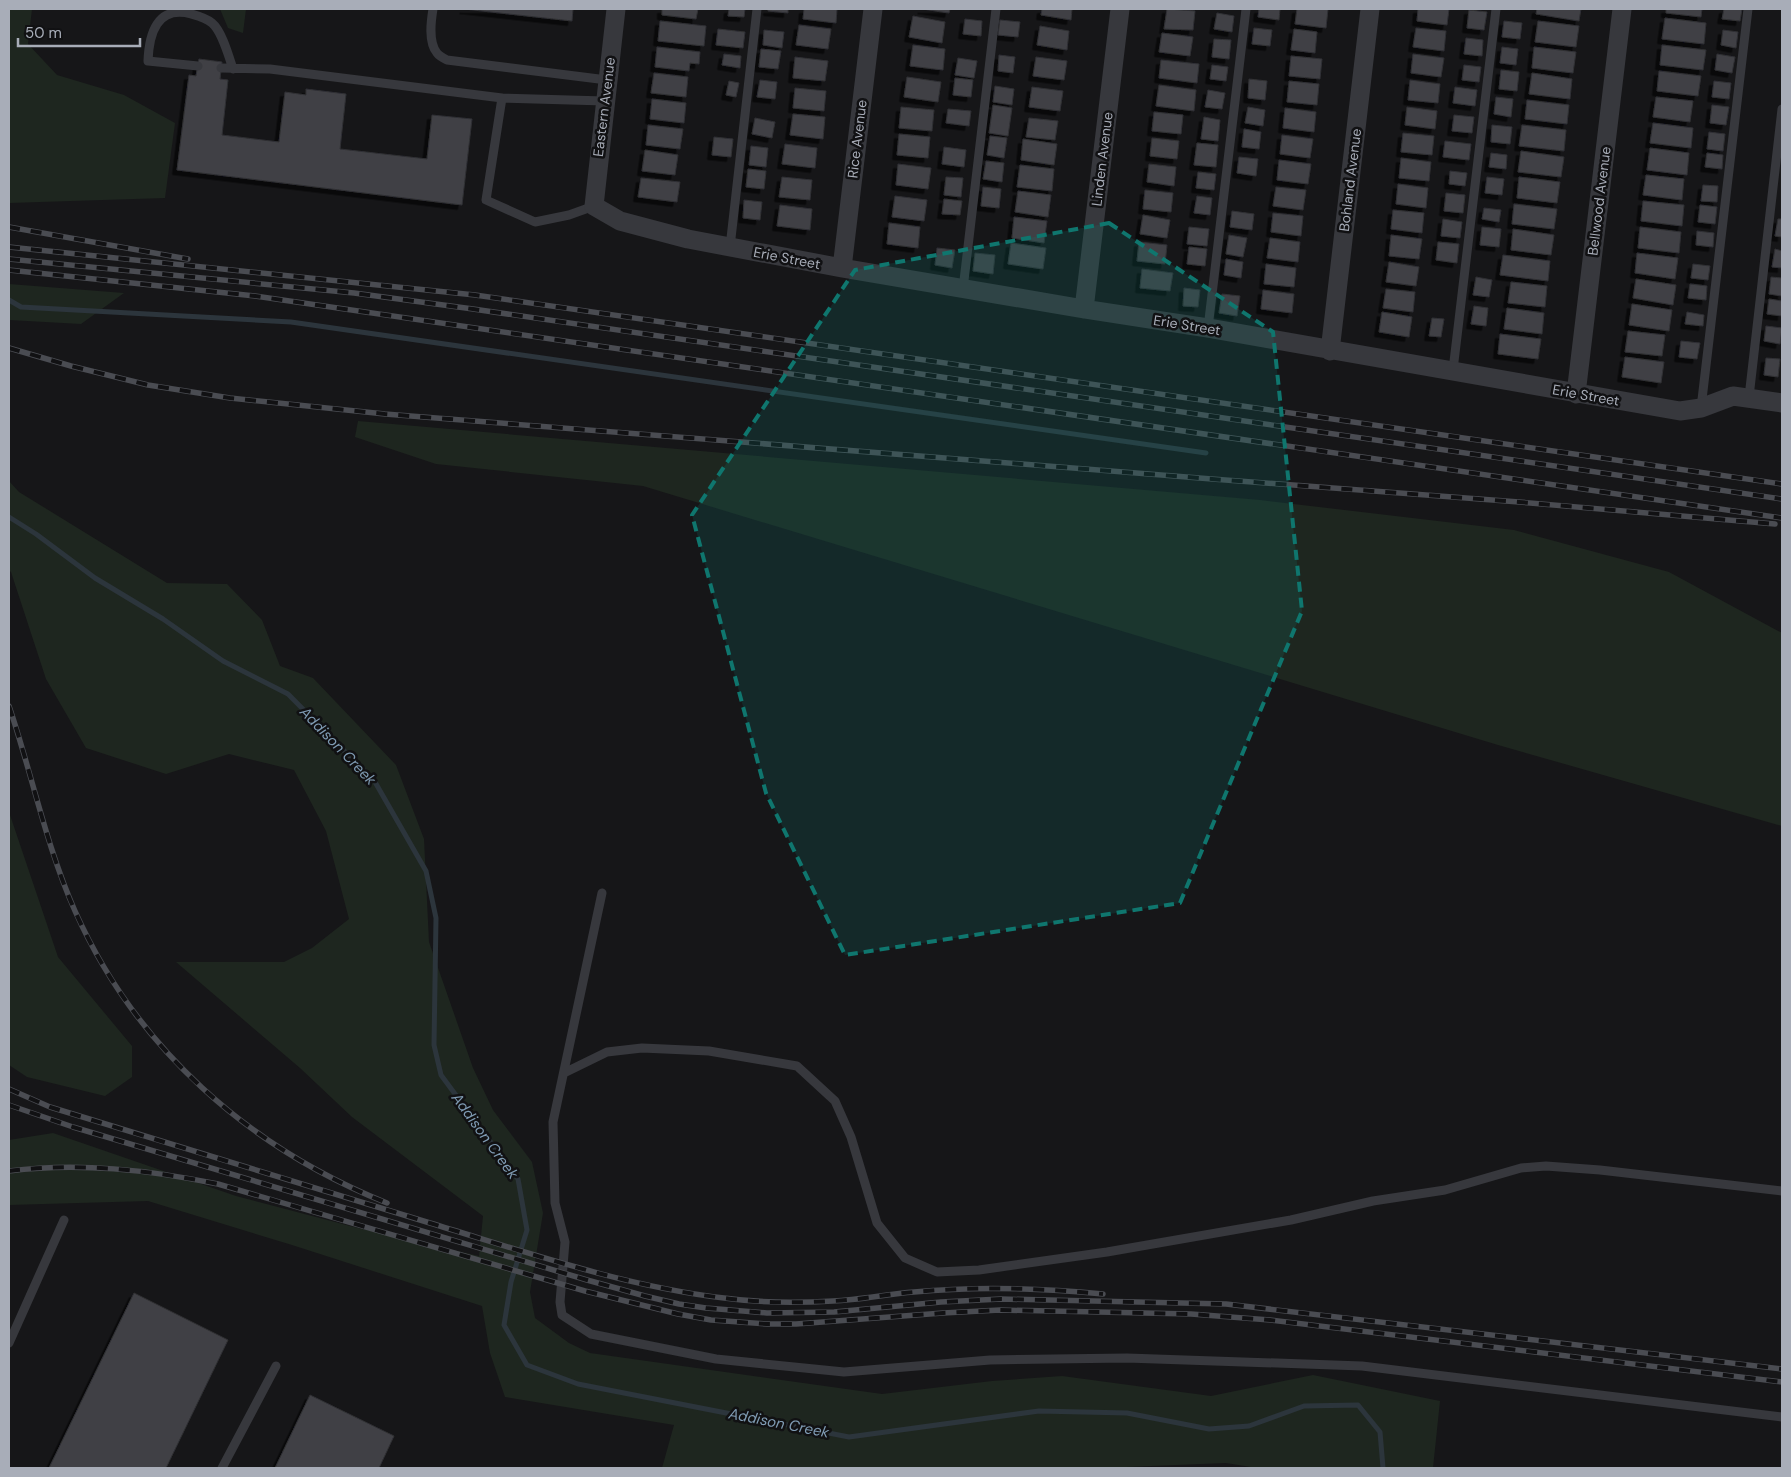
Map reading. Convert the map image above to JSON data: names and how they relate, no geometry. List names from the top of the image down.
{
  "streets": {
    "street": [
      "Eastern Avenue",
      "Rice Avenue",
      "Linden Avenue",
      "Bohland Avenue",
      "Bellwood Avenue",
      "Erie Street"
    ]
  },
  "crossings": [
    ["Eastern Avenue", "Erie Street"],
    ["Rice Avenue", "Erie Street"],
    ["Linden Avenue", "Erie Street"],
    ["Bohland Avenue", "Erie Street"],
    ["Bellwood Avenue", "Erie Street"]
  ],
  "water": ["Addison Creek"],
  "scale_bar": "50 m"
}
